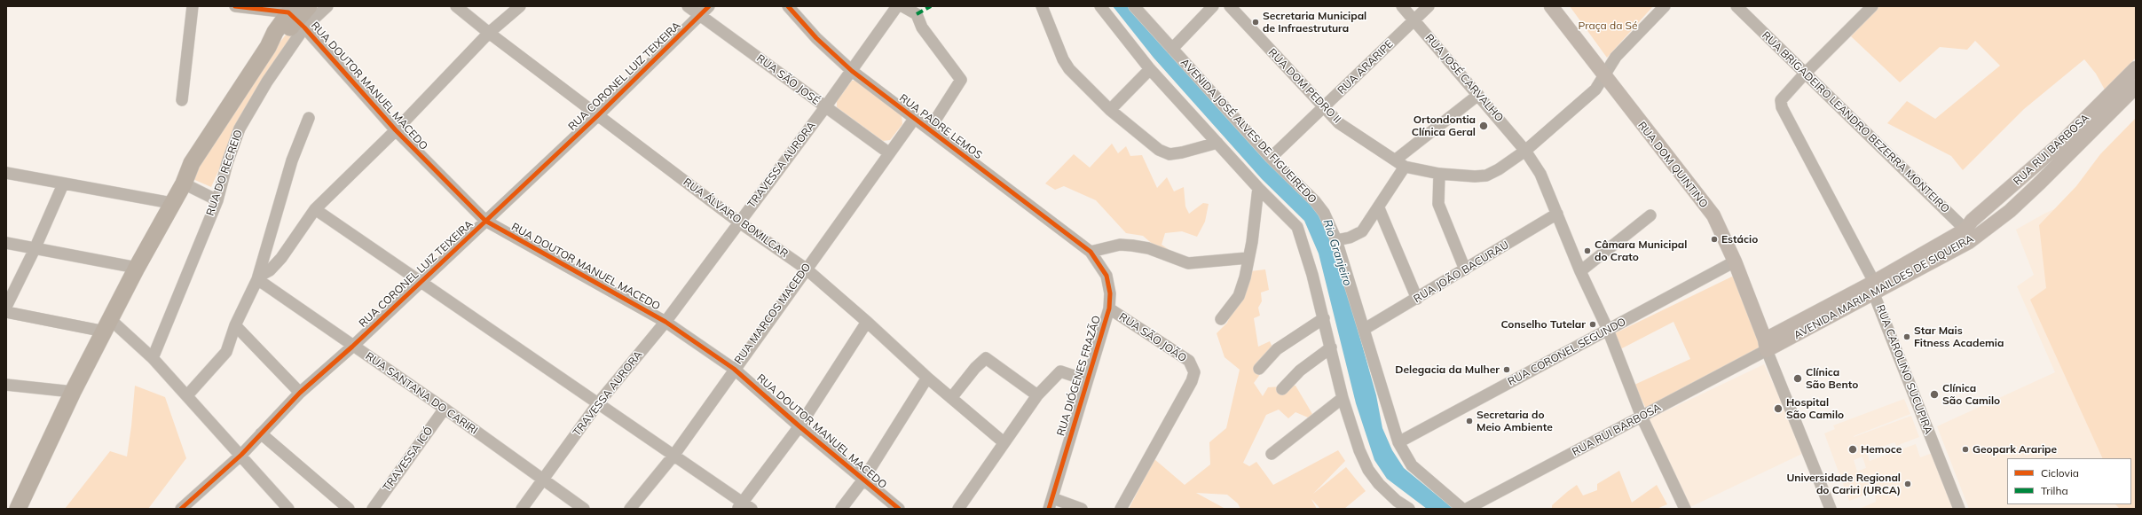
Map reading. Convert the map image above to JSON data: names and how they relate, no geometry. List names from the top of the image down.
{
  "streets": {
    "main road": ["RUA RUI BARBOSA", "RUA DOM QUINTINO", "AVENIDA MARIA MAILDES DE SIQUEIRA"],
    "street": [
      "RUA ARARIPE",
      "RUA CORONEL LUIZ TEIXEIRA",
      "RUA JOSÉ CARVALHO",
      "RUA SÃO JOSÉ",
      "RUA DOUTOR MANUEL MACEDO",
      "RUA DOM PEDRO II",
      "RUA BRIGADEIRO LEANDRO BEZERRA MONTEIRO",
      "RUA PADRE LEMOS",
      "AVENIDA JOSÉ ALVES DE FIGUEIREDO",
      "TRAVESSA AURORA",
      "RUA DO RECREIO",
      "RUA ÁLVARO BOMILCAR",
      "RUA JOÃO BACURAU",
      "RUA MARCOS MACEDO",
      "RUA SÃO JOÃO",
      "RUA CORONEL SEGUNDO",
      "RUA CAROLINO SUCUPIRA",
      "RUA DIÓGENES FRAZÃO",
      "RUA SANTANA DO CARIRI",
      "TRAVESSA ICÓ"
    ]
  },
  "crossings": [
    ["RUA ARARIPE", "RUA JOSÉ CARVALHO"],
    ["RUA ARARIPE", "RUA DOM PEDRO II"],
    ["RUA ARARIPE", "AVENIDA JOSÉ ALVES DE FIGUEIREDO"],
    ["RUA CORONEL LUIZ TEIXEIRA", "RUA SÃO JOSÉ"],
    ["RUA CORONEL LUIZ TEIXEIRA", "RUA DOUTOR MANUEL MACEDO"],
    ["RUA CORONEL LUIZ TEIXEIRA", "RUA ÁLVARO BOMILCAR"],
    ["RUA CORONEL LUIZ TEIXEIRA", "RUA SANTANA DO CARIRI"],
    ["RUA JOSÉ CARVALHO", "RUA RUI BARBOSA"],
    ["RUA JOSÉ CARVALHO", "RUA JOÃO BACURAU"],
    ["RUA JOSÉ CARVALHO", "RUA CORONEL SEGUNDO"],
    ["RUA SÃO JOSÉ", "TRAVESSA AURORA"],
    ["RUA SÃO JOSÉ", "RUA MARCOS MACEDO"],
    ["RUA DOUTOR MANUEL MACEDO", "TRAVESSA AURORA"],
    ["RUA DOUTOR MANUEL MACEDO", "RUA DO RECREIO"],
    ["RUA DOUTOR MANUEL MACEDO", "RUA MARCOS MACEDO"],
    ["RUA BRIGADEIRO LEANDRO BEZERRA MONTEIRO", "RUA RUI BARBOSA"],
    ["RUA BRIGADEIRO LEANDRO BEZERRA MONTEIRO", "AVENIDA MARIA MAILDES DE SIQUEIRA"],
    ["RUA BRIGADEIRO LEANDRO BEZERRA MONTEIRO", "RUA CAROLINO SUCUPIRA"],
    ["RUA PADRE LEMOS", "TRAVESSA AURORA"],
    ["RUA PADRE LEMOS", "RUA MARCOS MACEDO"],
    ["RUA PADRE LEMOS", "RUA DIÓGENES FRAZÃO"],
    ["AVENIDA JOSÉ ALVES DE FIGUEIREDO", "RUA JOÃO BACURAU"],
    ["AVENIDA JOSÉ ALVES DE FIGUEIREDO", "RUA CORONEL SEGUNDO"],
    ["RUA RUI BARBOSA", "RUA DOM QUINTINO"],
    ["RUA RUI BARBOSA", "AVENIDA MARIA MAILDES DE SIQUEIRA"],
    ["TRAVESSA AURORA", "RUA ÁLVARO BOMILCAR"],
    ["TRAVESSA AURORA", "RUA SANTANA DO CARIRI"],
    ["RUA DOM QUINTINO", "AVENIDA MARIA MAILDES DE SIQUEIRA"],
    ["RUA DOM QUINTINO", "RUA CORONEL SEGUNDO"],
    ["RUA ÁLVARO BOMILCAR", "RUA MARCOS MACEDO"],
    ["AVENIDA MARIA MAILDES DE SIQUEIRA", "RUA CAROLINO SUCUPIRA"],
    ["RUA SÃO JOÃO", "RUA DIÓGENES FRAZÃO"],
    ["RUA SANTANA DO CARIRI", "TRAVESSA ICÓ"]
  ],
  "water": ["Rio Granjeiro"],
  "parks": ["Praça da Sé"],
  "places": [
    "Secretaria Municipal de Infraestrutura",
    "Ortondontia Clínica Geral",
    "Estácio",
    "Câmara Municipal do Crato",
    "Conselho Tutelar",
    "Star Mais Fitness Academia",
    "Delegacia da Mulher",
    "Clínica São Bento",
    "Clínica São Camilo",
    "Hospital São Camilo",
    "Secretaria do Meio Ambiente",
    "Hemoce",
    "Geopark Araripe",
    "Universidade Regional do Cariri (URCA)"
  ],
  "legend": ["Ciclovia", "Trilha"]
}
